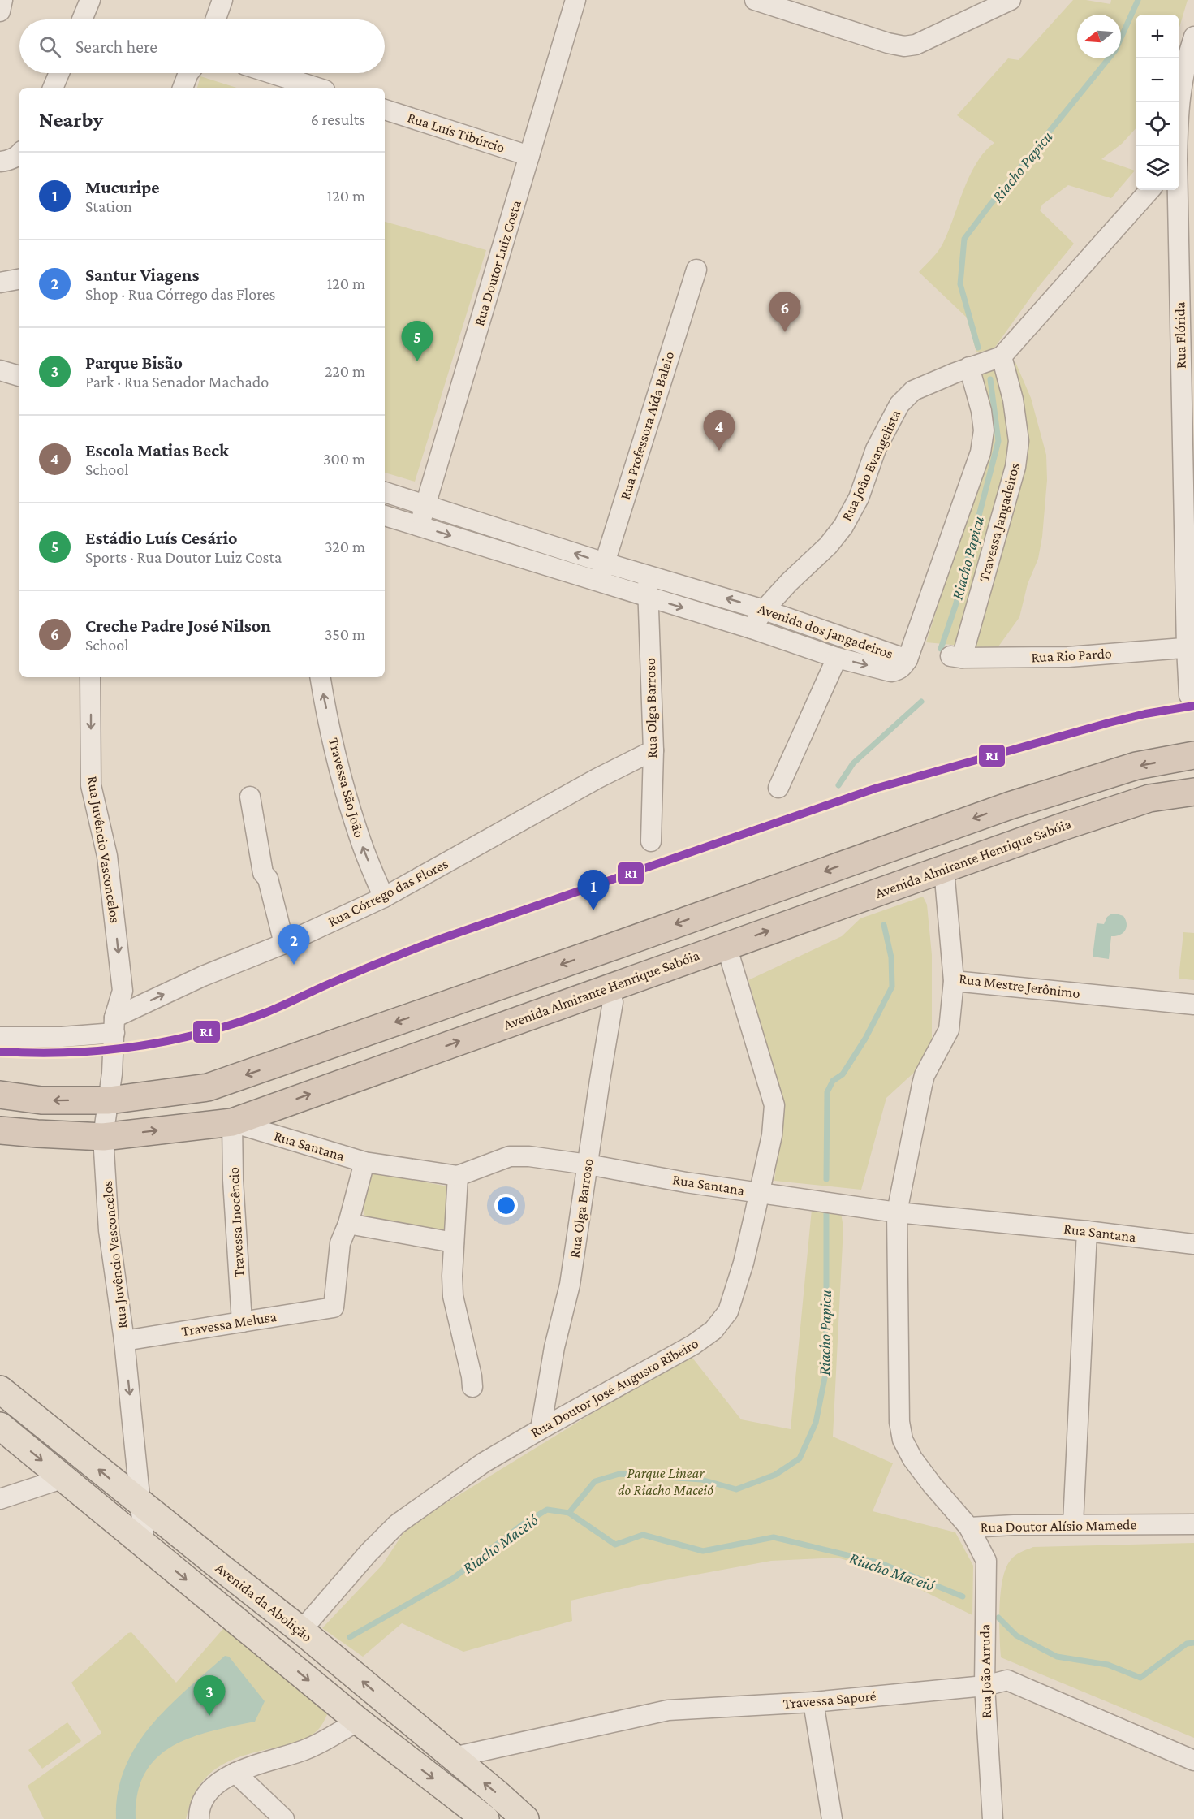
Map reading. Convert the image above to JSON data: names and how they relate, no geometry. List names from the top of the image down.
{
  "streets": {
    "highway": ["Avenida Almirante Henrique Sabóia"],
    "main road": ["Avenida da Abolição"],
    "street": [
      "Rua Luís Tibúrcio",
      "Rua Doutor Luiz Costa",
      "Rua Flórida",
      "Rua Professora Aída Balaio",
      "Rua João Evangelista",
      "Travessa Jangadeiros",
      "Avenida dos Jangadeiros",
      "Rua Rio Pardo",
      "Rua Olga Barroso",
      "Travessa São João",
      "Rua Juvêncio Vasconcelos",
      "Rua Córrego das Flores",
      "Rua Mestre Jerônimo",
      "Rua Santana",
      "Travessa Inocêncio",
      "Travessa Melusa",
      "Rua Doutor José Augusto Ribeiro",
      "Rua Doutor Alísio Mamede",
      "Rua João Arruda",
      "Travessa Saporé"
    ]
  },
  "crossings": [
    ["Rua Luís Tibúrcio", "Rua Doutor Luiz Costa"],
    ["Rua Doutor Luiz Costa", "Avenida dos Jangadeiros"],
    ["Rua Flórida", "Rua Rio Pardo"],
    ["Rua Professora Aída Balaio", "Avenida dos Jangadeiros"],
    ["Rua João Evangelista", "Travessa Jangadeiros"],
    ["Rua João Evangelista", "Avenida dos Jangadeiros"],
    ["Travessa Jangadeiros", "Rua Rio Pardo"],
    ["Avenida dos Jangadeiros", "Rua Olga Barroso"],
    ["Rua Olga Barroso", "Avenida Almirante Henrique Sabóia"],
    ["Rua Olga Barroso", "Rua Córrego das Flores"],
    ["Rua Olga Barroso", "Rua Santana"],
    ["Rua Olga Barroso", "Rua Doutor José Augusto Ribeiro"],
    ["Travessa São João", "Rua Córrego das Flores"],
    ["Rua Juvêncio Vasconcelos", "Avenida Almirante Henrique Sabóia"],
    ["Rua Juvêncio Vasconcelos", "Rua Córrego das Flores"],
    ["Rua Juvêncio Vasconcelos", "Travessa Melusa"],
    ["Rua Juvêncio Vasconcelos", "Avenida da Abolição"],
    ["Avenida Almirante Henrique Sabóia", "Rua Mestre Jerônimo"],
    ["Avenida Almirante Henrique Sabóia", "Rua Santana"],
    ["Avenida Almirante Henrique Sabóia", "Travessa Inocêncio"],
    ["Avenida Almirante Henrique Sabóia", "Rua Doutor José Augusto Ribeiro"],
    ["Rua Mestre Jerônimo", "Rua Doutor Alísio Mamede"],
    ["Rua Santana", "Travessa Inocêncio"],
    ["Rua Santana", "Rua Doutor José Augusto Ribeiro"],
    ["Rua Santana", "Rua Doutor Alísio Mamede"],
    ["Travessa Inocêncio", "Travessa Melusa"],
    ["Rua Doutor José Augusto Ribeiro", "Avenida da Abolição"],
    ["Rua Doutor Alísio Mamede", "Rua João Arruda"],
    ["Avenida da Abolição", "Travessa Saporé"],
    ["Rua João Arruda", "Travessa Saporé"]
  ],
  "one_way": ["Rua Juvêncio Vasconcelos"],
  "water": ["Riacho Papicu", "Riacho Maceió"],
  "parks": ["Parque Linear do Riacho Maceió"],
  "lines": ["transit line R1"],
  "north": "left",
  "page": {
    "map_buttons": ["+", "−"],
    "search": "Search here",
    "heading": ["Nearby", "6 results"],
    "list": [
      {
        "mark": "1",
        "name": "Mucuripe",
        "note": "Station",
        "value": "120 m"
      },
      {
        "mark": "2",
        "name": "Santur Viagens",
        "note": "Shop · Rua Córrego das Flores",
        "value": "120 m"
      },
      {
        "mark": "3",
        "name": "Parque Bisão",
        "note": "Park · Rua Senador Machado",
        "value": "220 m"
      },
      {
        "mark": "4",
        "name": "Escola Matias Beck",
        "note": "School",
        "value": "300 m"
      },
      {
        "mark": "5",
        "name": "Estádio Luís Cesário",
        "note": "Sports · Rua Doutor Luiz Costa",
        "value": "320 m"
      },
      {
        "mark": "6",
        "name": "Creche Padre José Nilson",
        "note": "School",
        "value": "350 m"
      }
    ],
    "pins": [
      "6",
      "5",
      "4",
      "1",
      "2",
      "3"
    ]
  }
}
